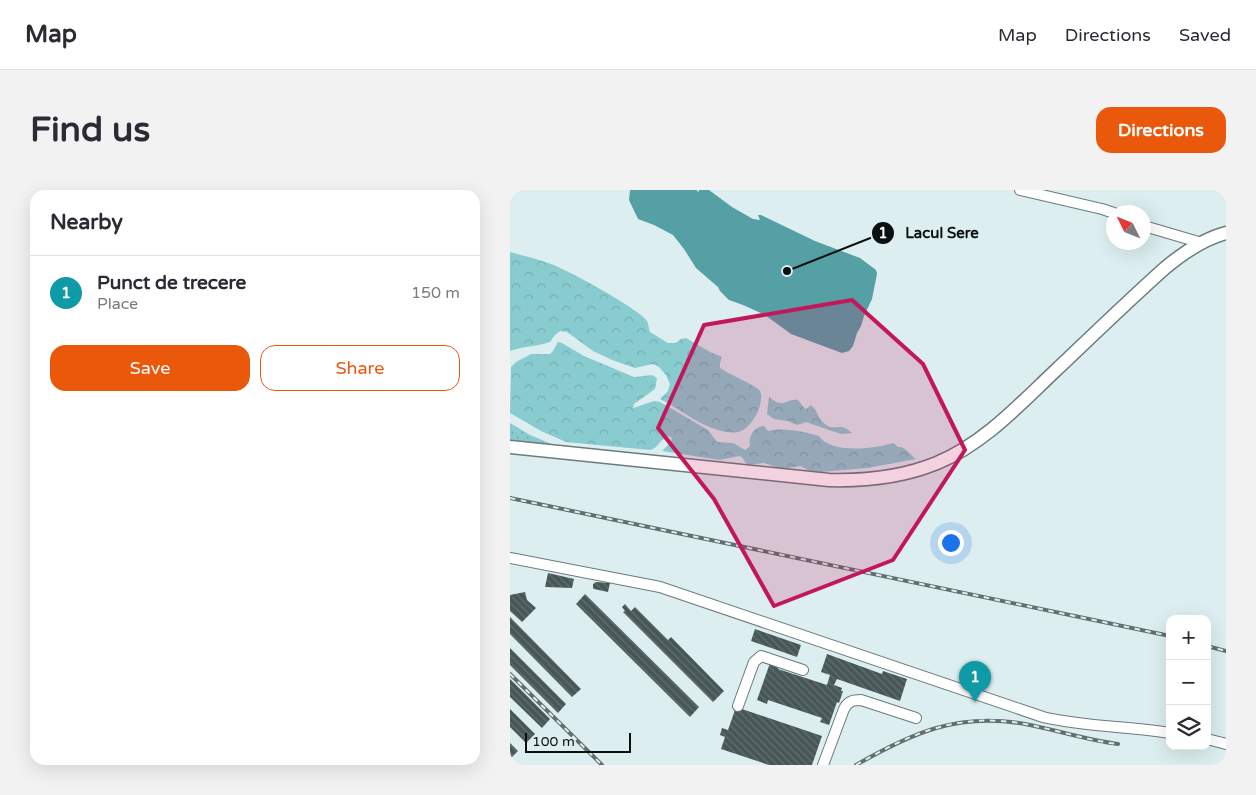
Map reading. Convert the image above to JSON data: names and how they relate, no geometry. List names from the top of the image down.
{
  "places": ["Lacul Sere"],
  "scale_bar": "100 m",
  "north": "top left",
  "page": {
    "header": "Map",
    "nav": ["Map", "Directions", "Saved"],
    "buttons": [
      "Directions",
      ["Save", "Share"]
    ],
    "title": "Find us",
    "heading": "Nearby",
    "list": [
      {
        "mark": "1",
        "name": "Punct de trecere",
        "note": "Place",
        "value": "150 m"
      }
    ],
    "map_buttons": ["+", "−"],
    "pins": "1",
    "scale": "100 m"
  }
}
